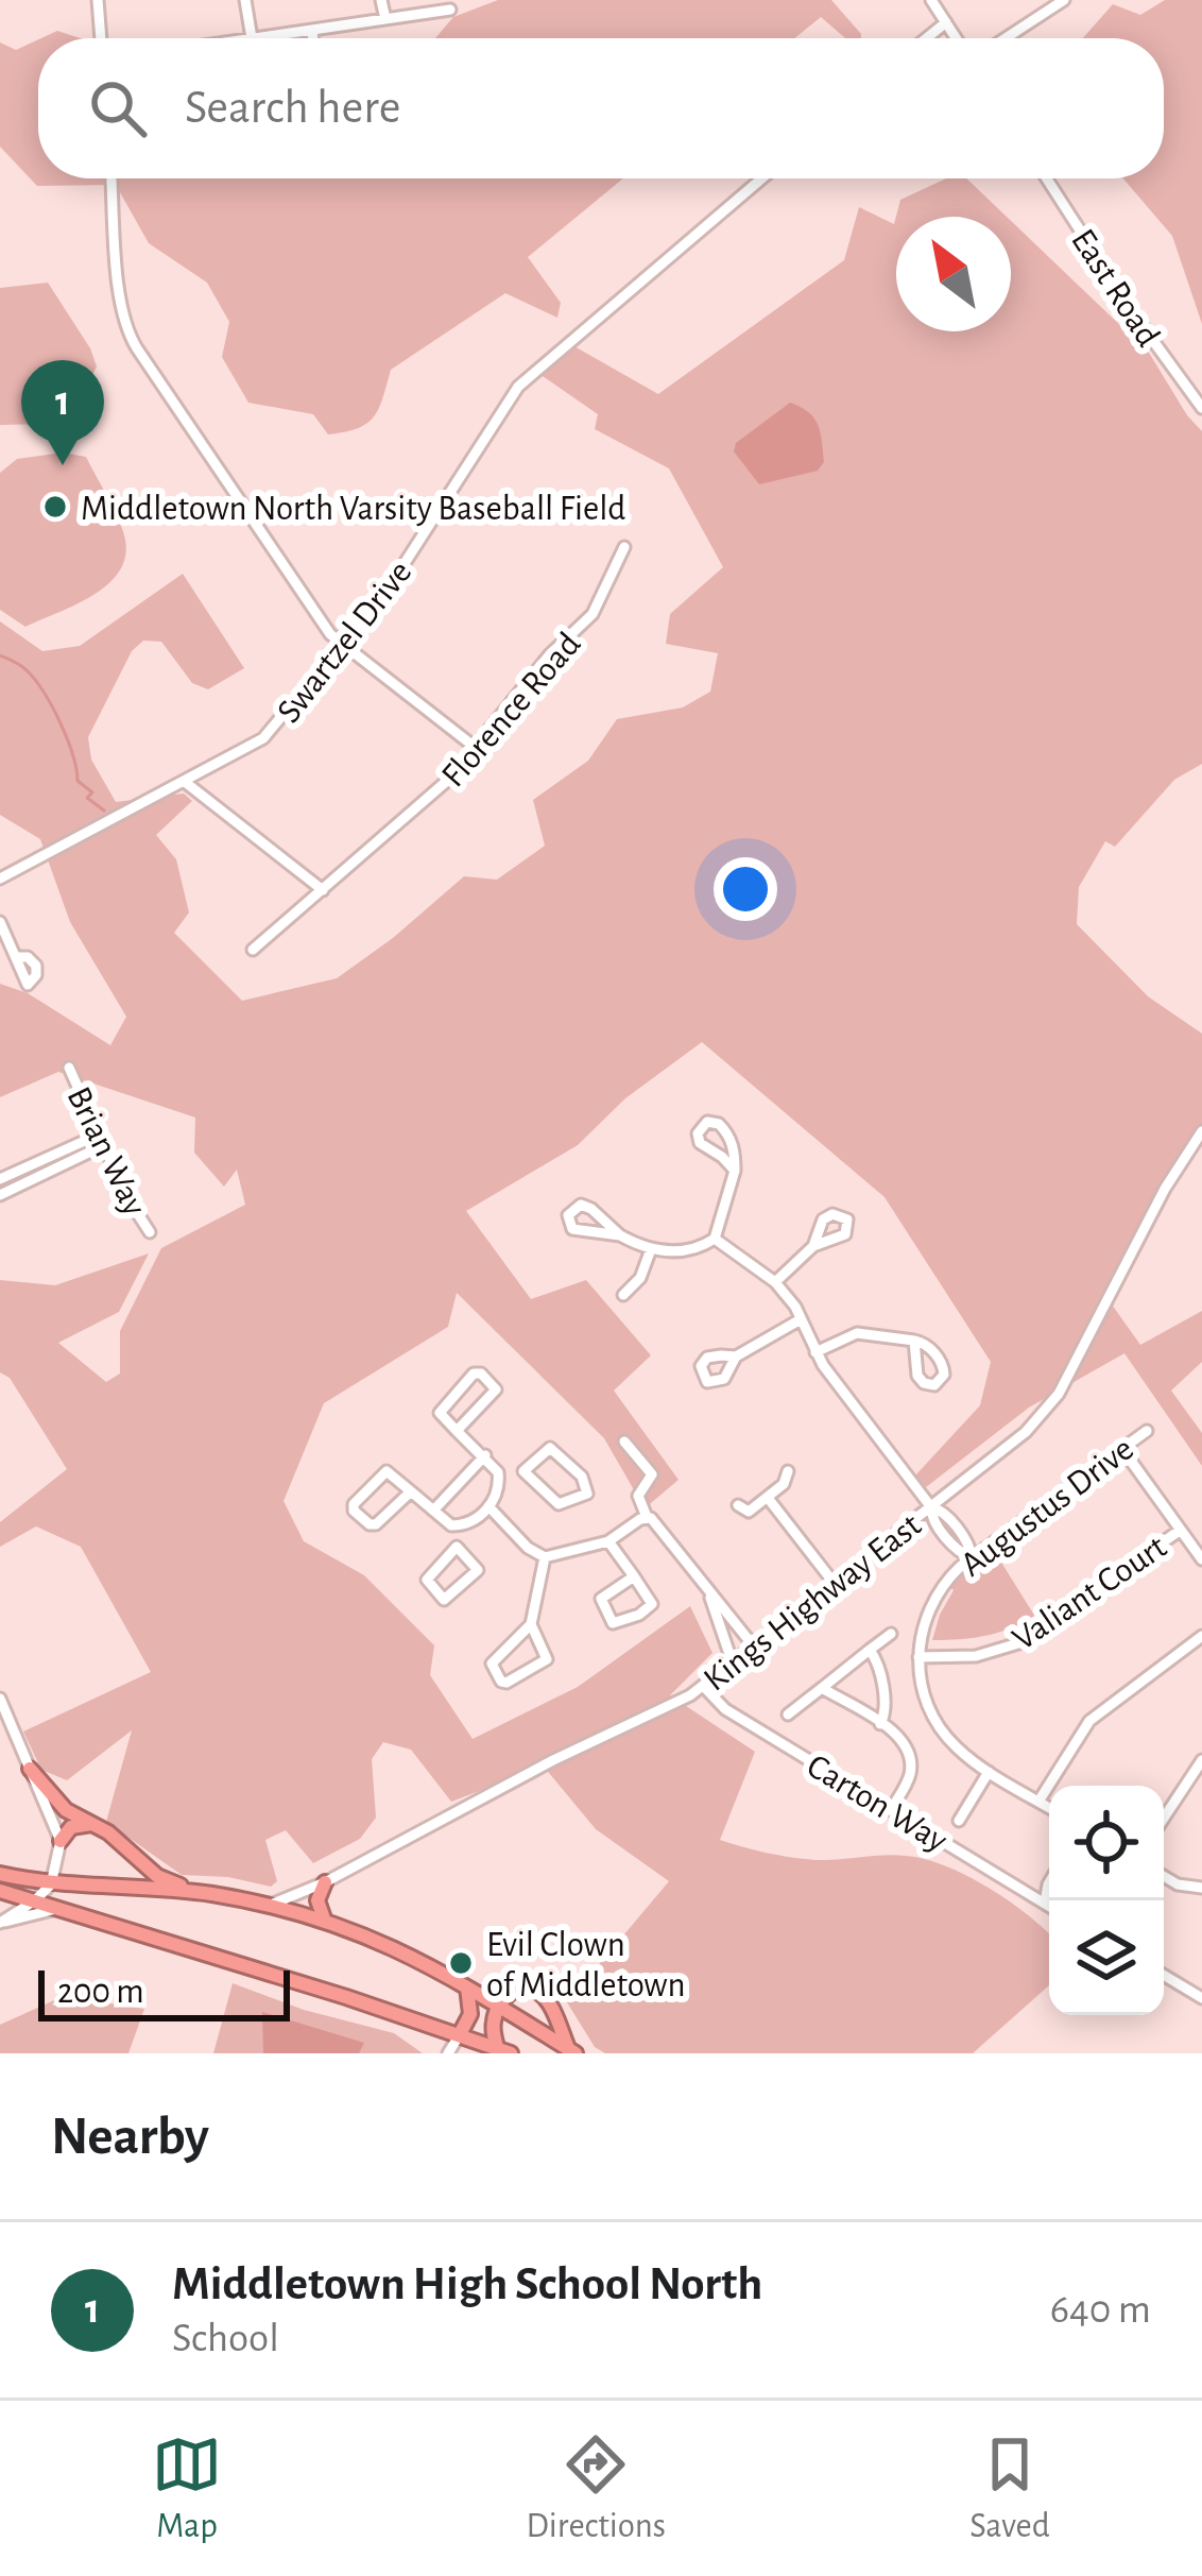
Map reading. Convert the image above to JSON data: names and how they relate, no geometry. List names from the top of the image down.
{
  "streets": {
    "street": [
      "East Road",
      "Swartzel Drive",
      "Florence Road",
      "Brian Way",
      "Augustus Drive",
      "Valiant Court",
      "Kings Highway East",
      "Carton Way"
    ]
  },
  "crossings": [
    ["Augustus Drive", "Valiant Court"],
    ["Kings Highway East", "Carton Way"]
  ],
  "places": ["Middletown North Varsity Baseball Field", "Evil Clown of Middletown"],
  "scale_bar": "200 m",
  "north": "top left",
  "page": {
    "search": "Search here",
    "pins": "1",
    "scale": "200 m",
    "heading": "Nearby",
    "list": [
      {
        "mark": "1",
        "name": "Middletown High School North",
        "note": "School",
        "value": "640 m"
      }
    ],
    "nav": ["Map", "Directions", "Saved"]
  }
}
